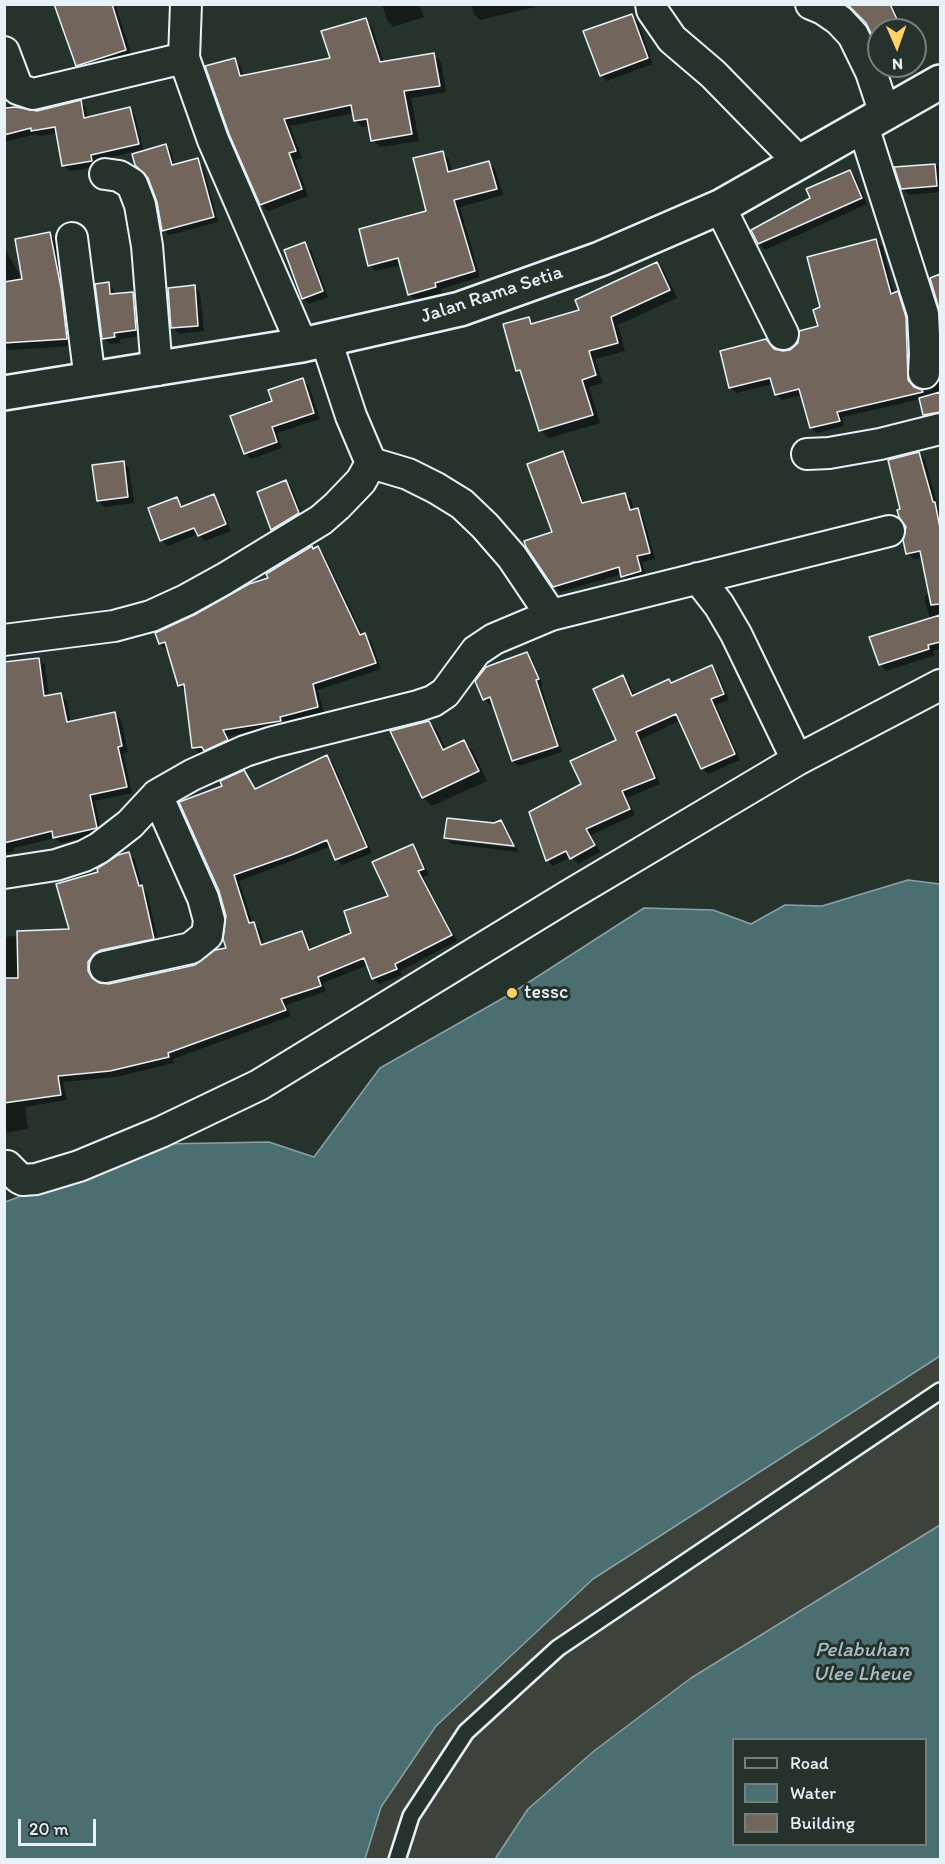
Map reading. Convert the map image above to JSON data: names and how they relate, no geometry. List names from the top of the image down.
{
  "streets": {
    "street": ["Jalan Rama Setia"]
  },
  "water": ["Pelabuhan Ulee Lheue"],
  "places": ["tessc"],
  "legend": ["Road", "Water", "Building"],
  "scale_bar": "20 m",
  "north": "bottom"
}
